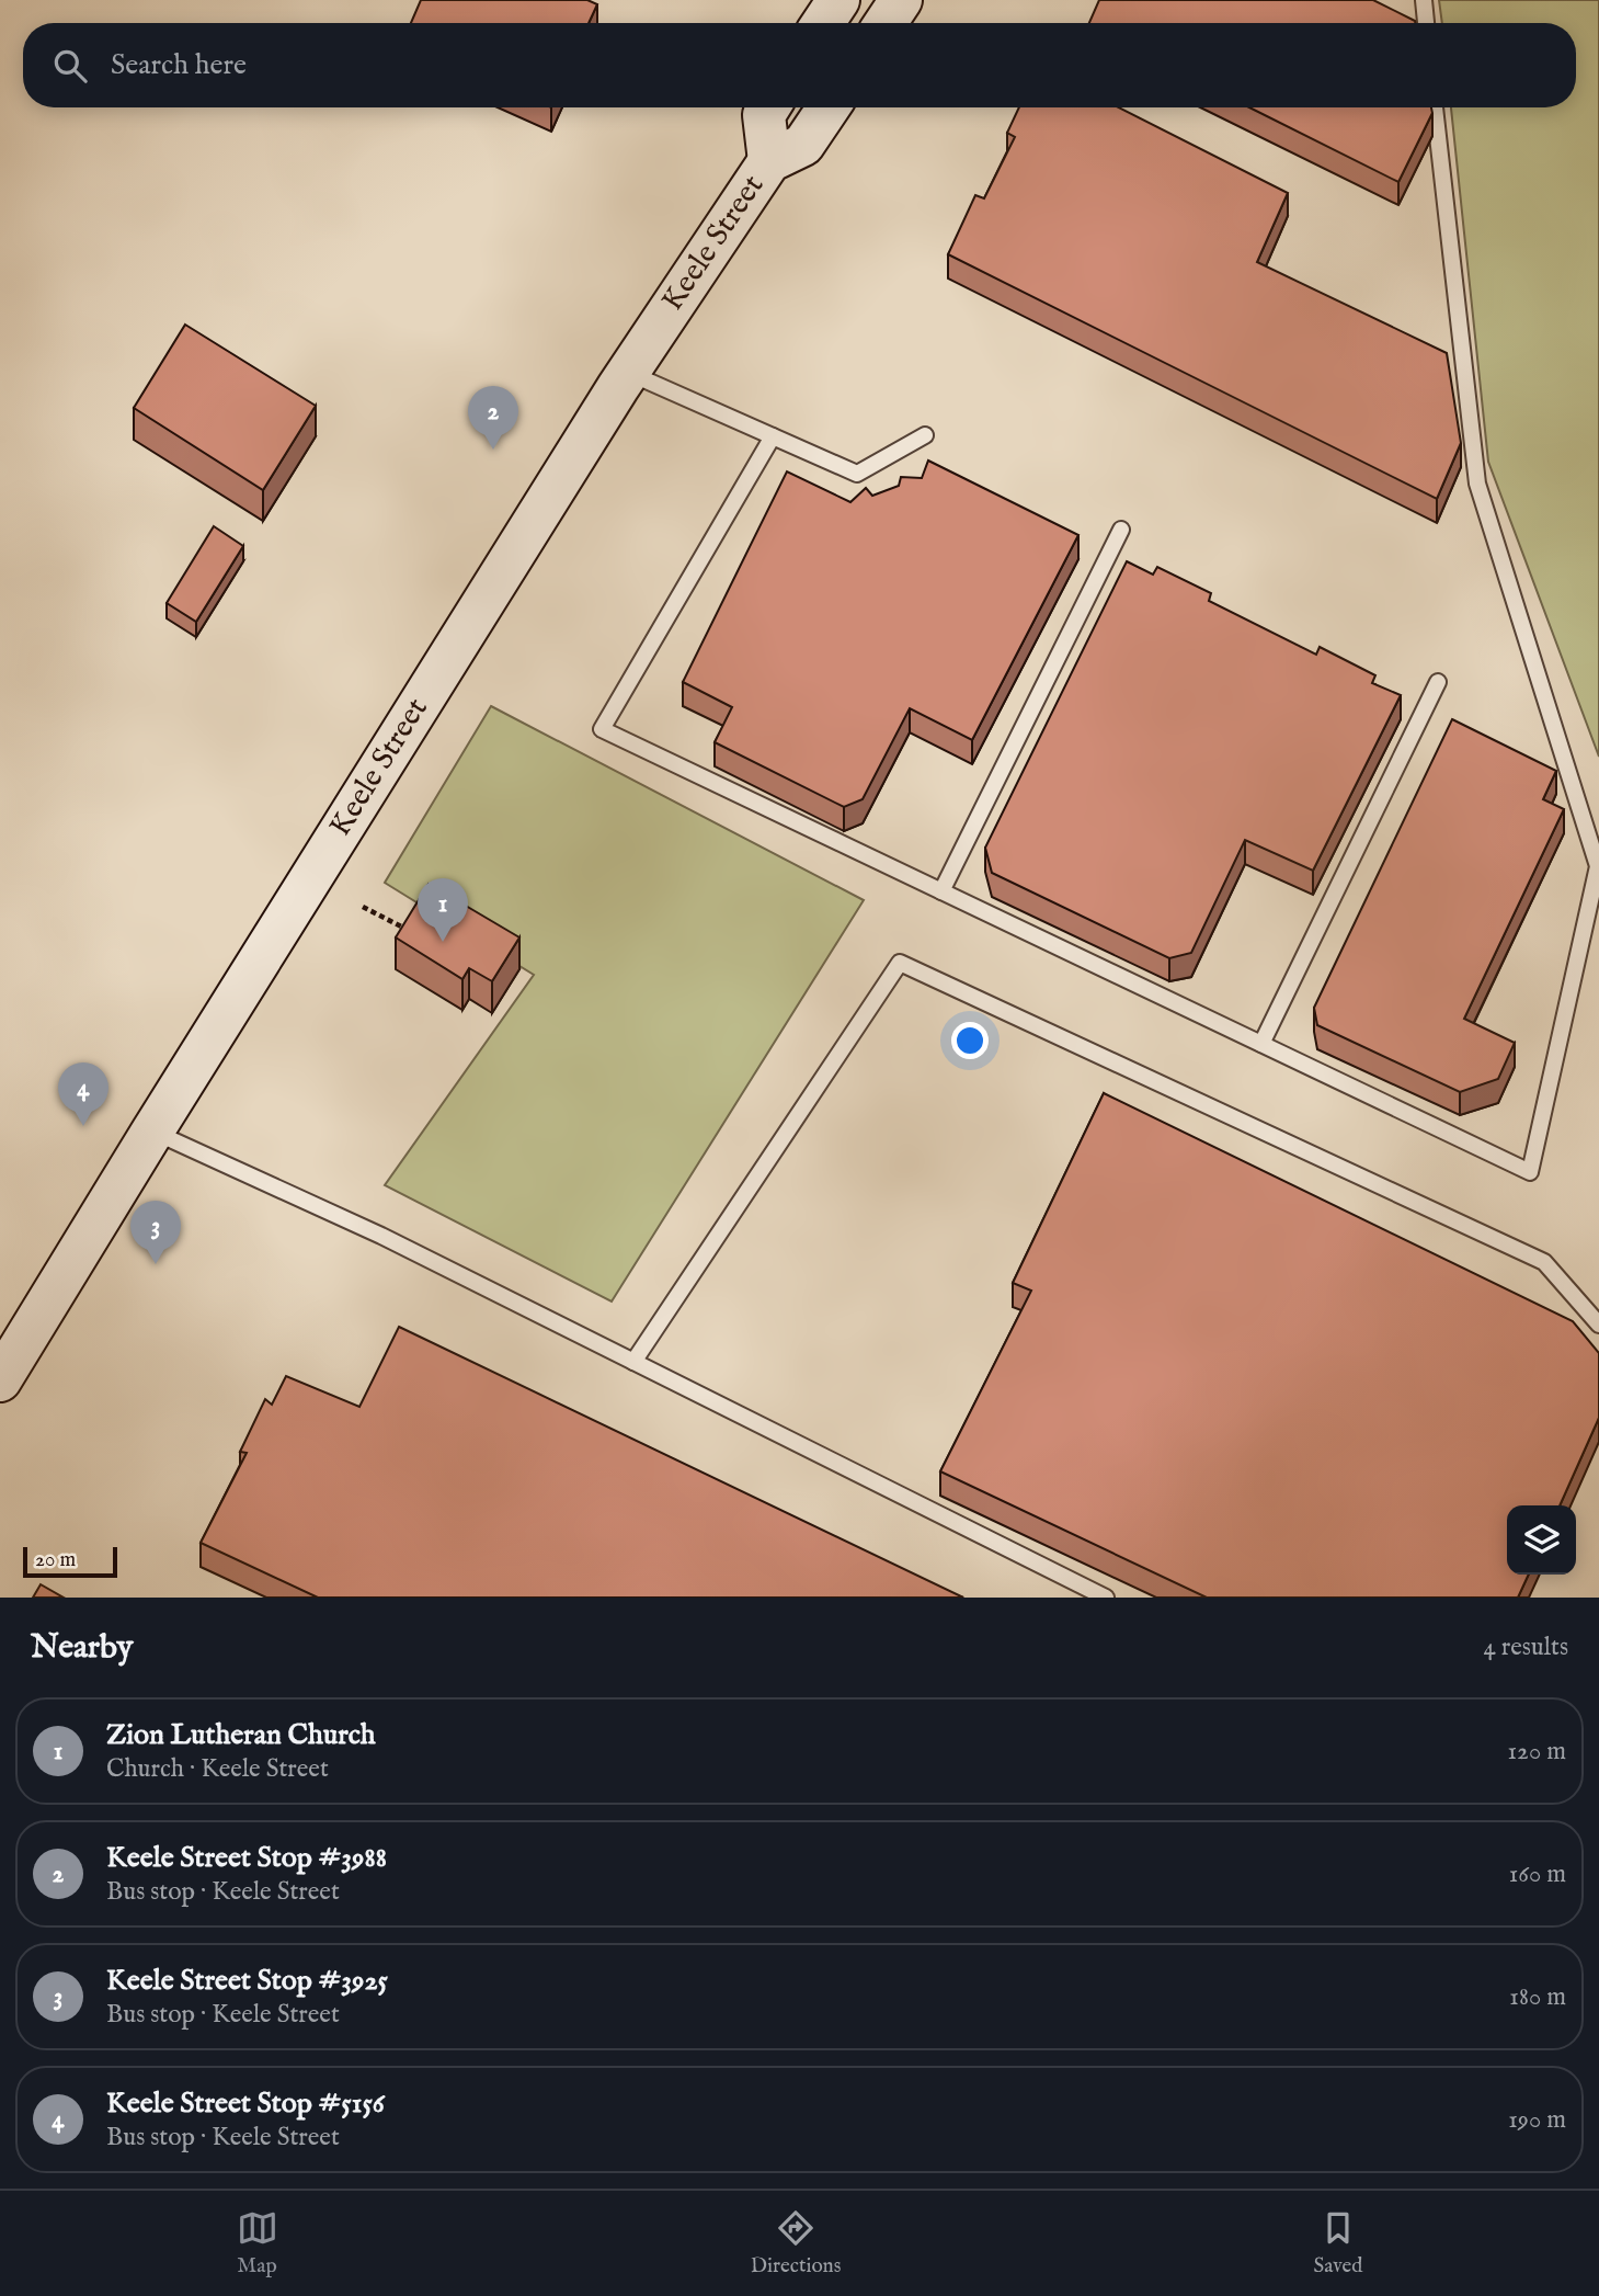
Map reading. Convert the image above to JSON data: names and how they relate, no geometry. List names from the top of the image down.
{
  "streets": {
    "main road": ["Keele Street"]
  },
  "scale_bar": "20 m",
  "page": {
    "search": "Search here",
    "pins": [
      "2",
      "1",
      "4",
      "3"
    ],
    "scale": "20 m",
    "heading": ["Nearby", "4 results"],
    "list": [
      {
        "mark": "1",
        "name": "Zion Lutheran Church",
        "note": "Church · Keele Street",
        "value": "120 m"
      },
      {
        "mark": "2",
        "name": "Keele Street Stop #3988",
        "note": "Bus stop · Keele Street",
        "value": "160 m"
      },
      {
        "mark": "3",
        "name": "Keele Street Stop #3925",
        "note": "Bus stop · Keele Street",
        "value": "180 m"
      },
      {
        "mark": "4",
        "name": "Keele Street Stop #5156",
        "note": "Bus stop · Keele Street",
        "value": "190 m"
      }
    ],
    "nav": ["Map", "Directions", "Saved"]
  }
}
